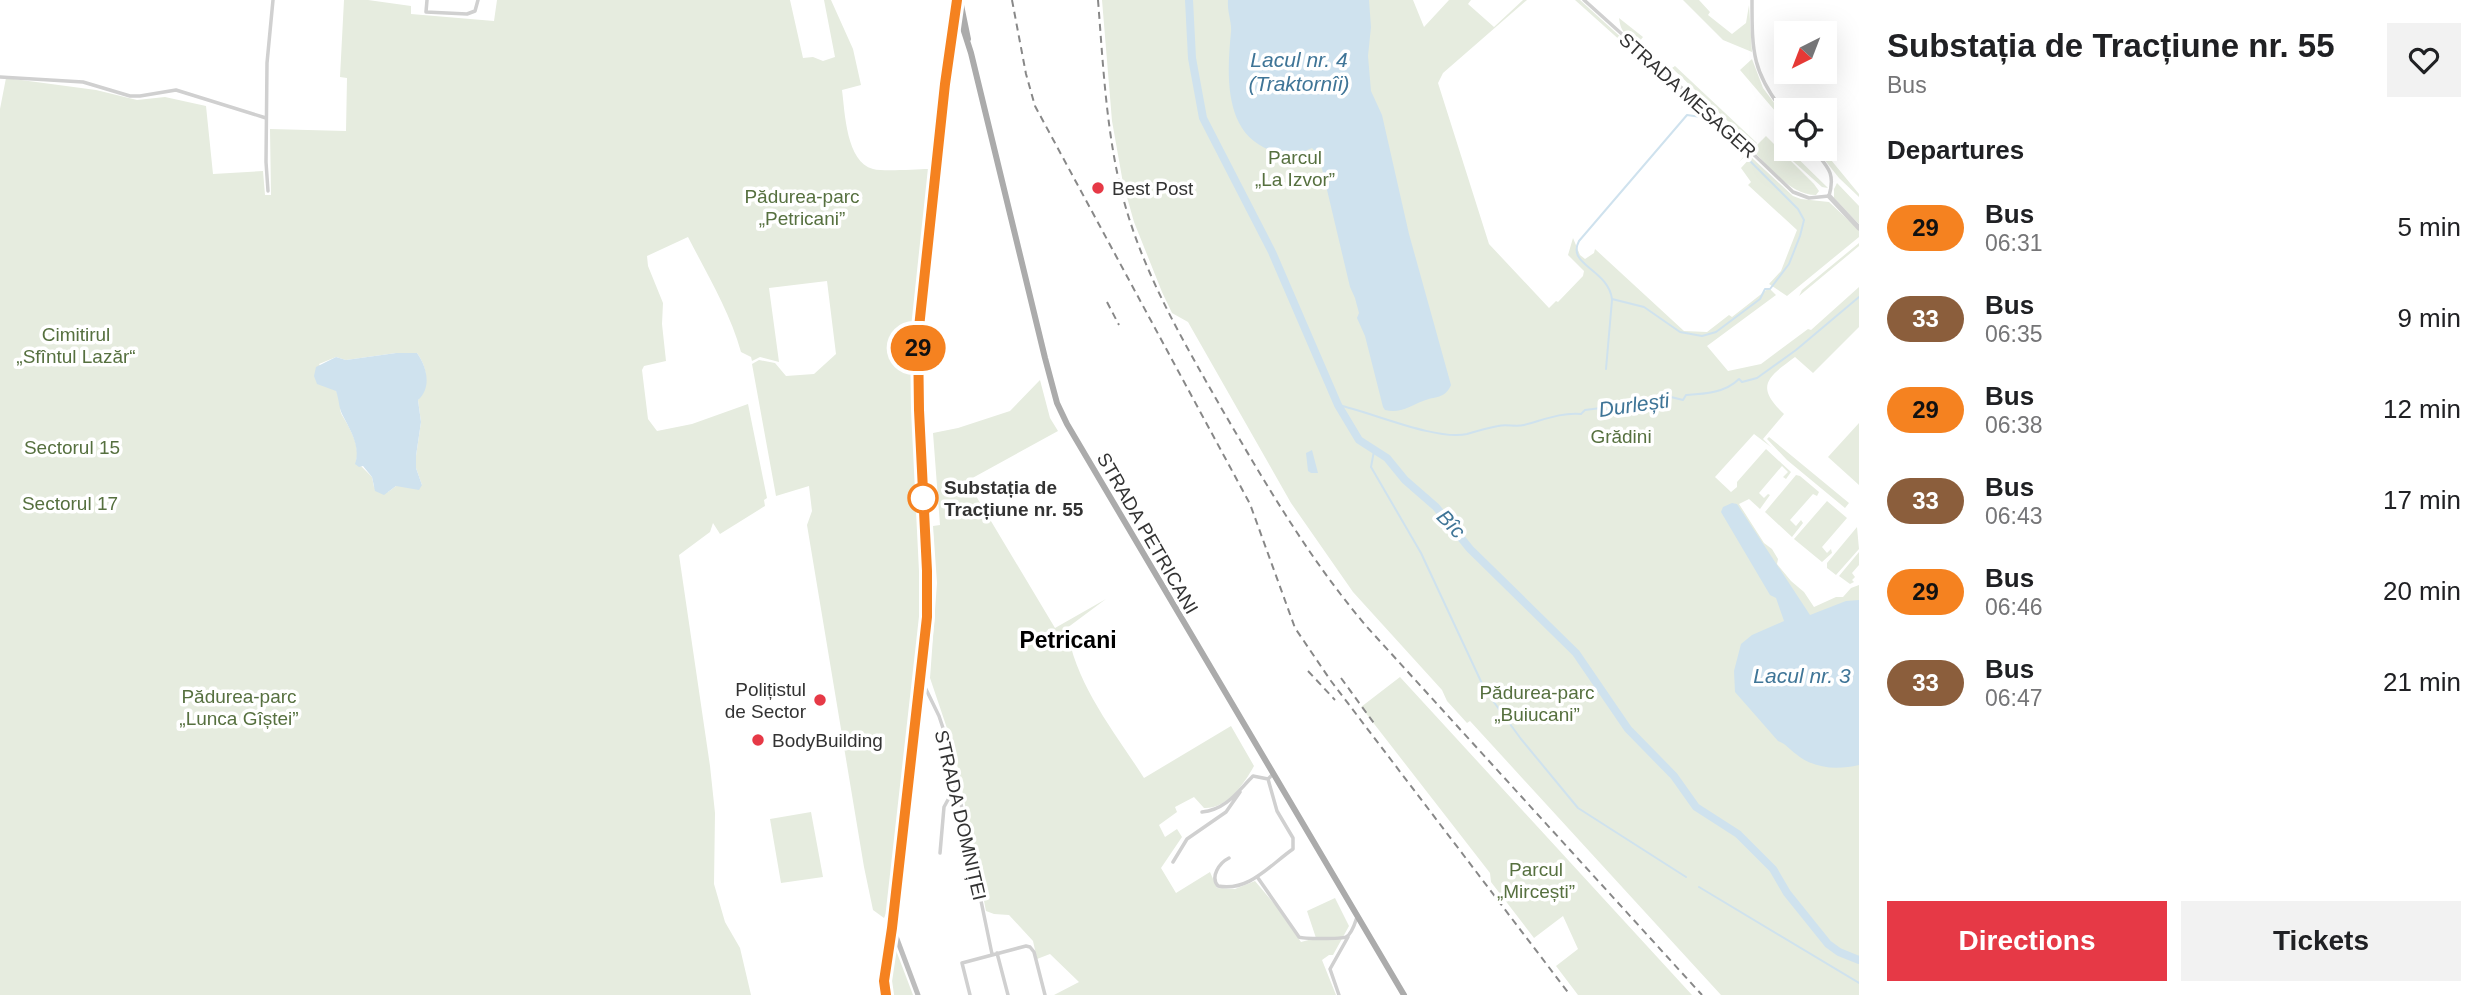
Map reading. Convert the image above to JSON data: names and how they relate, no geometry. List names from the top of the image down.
{
  "streets": {
    "main road": ["STRADA PETRICANI"],
    "street": ["STRADA MESAGER", "STRADA DOMNIȚEI"]
  },
  "districts": ["Petricani"],
  "water": [
    "Lacul nr. 4 (Traktornîi)",
    "Durlești",
    "Bîc",
    "Lacul nr. 3"
  ],
  "parks": [
    "Parcul „La Izvor”",
    "Pădurea-parc „Petricani”",
    "Cimitirul „Sfîntul Lazăr“",
    "Grădini",
    "Sectorul 15",
    "Sectorul 17",
    "Pădurea-parc „Buiucani”",
    "Pădurea-parc „Lunca Gîștei”",
    "Parcul „Mircești”"
  ],
  "places": [
    "Best Post",
    "Substația de Tracțiune nr. 55",
    "Polițistul de Sector",
    "BodyBuilding"
  ],
  "lines": ["bus line 29"],
  "north": "bottom left",
  "page": {
    "on_map": "29",
    "heading": [
      ["Substația de Tracțiune nr. 55", "Bus"],
      "Departures"
    ],
    "list": [
      {
        "mark": "29",
        "name": "Bus",
        "note": "06:31",
        "value": "5 min"
      },
      {
        "mark": "33",
        "name": "Bus",
        "note": "06:35",
        "value": "9 min"
      },
      {
        "mark": "29",
        "name": "Bus",
        "note": "06:38",
        "value": "12 min"
      },
      {
        "mark": "33",
        "name": "Bus",
        "note": "06:43",
        "value": "17 min"
      },
      {
        "mark": "29",
        "name": "Bus",
        "note": "06:46",
        "value": "20 min"
      },
      {
        "mark": "33",
        "name": "Bus",
        "note": "06:47",
        "value": "21 min"
      }
    ],
    "buttons": ["Directions", "Tickets"]
  }
}
